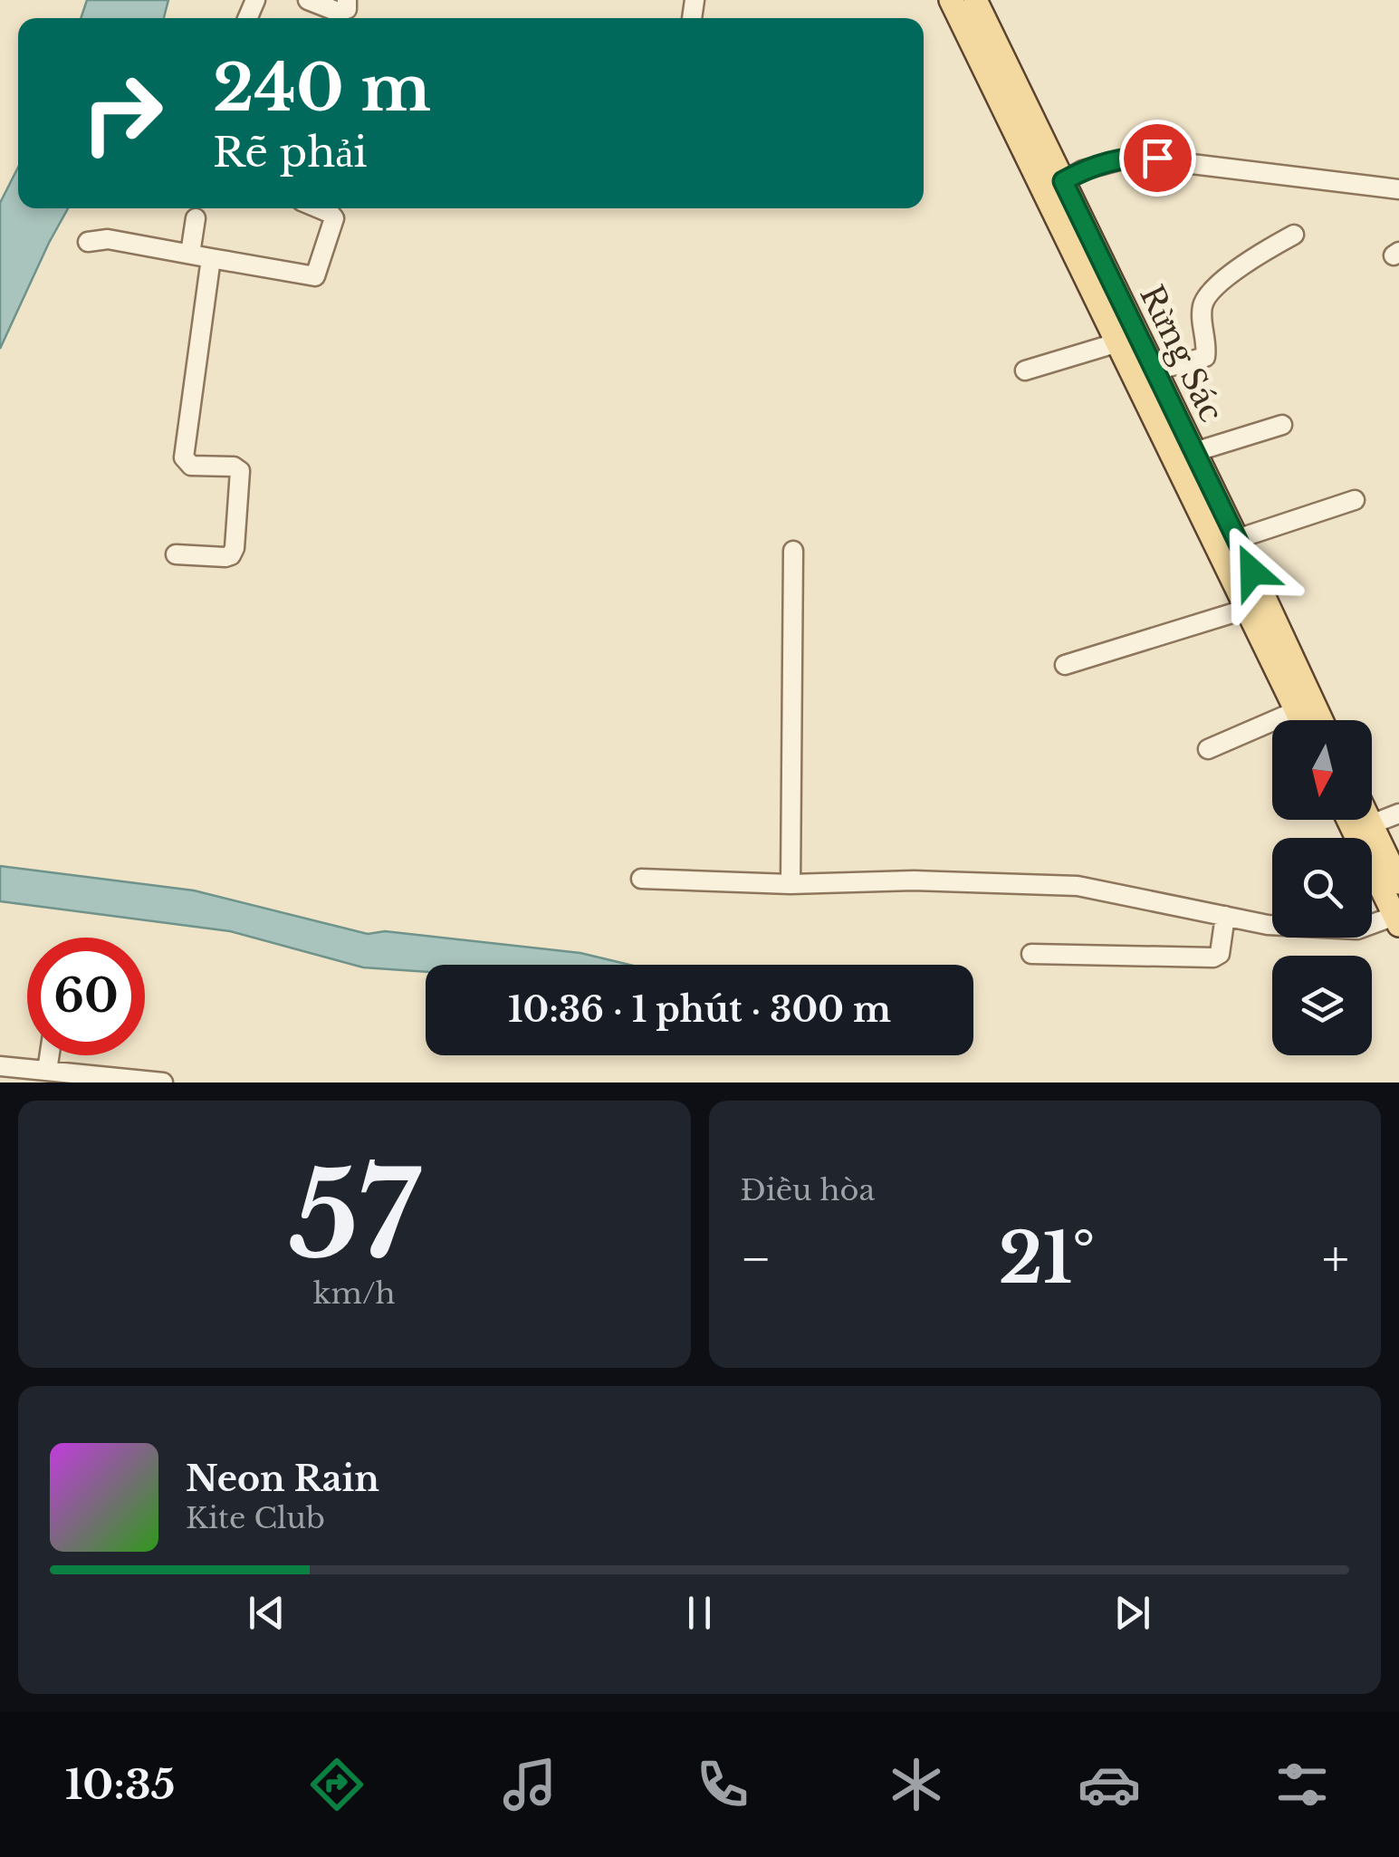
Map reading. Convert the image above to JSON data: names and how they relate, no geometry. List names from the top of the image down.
{
  "streets": {
    "main road": ["Rừng Sác"]
  },
  "north": "bottom",
  "page": {
    "turn": ["240 m", "Rẽ phải"],
    "limit": "60",
    "trip": "10:36 · 1 phút · 300 m",
    "tile": [
      ["57", "km/h"],
      "Điều hòa"
    ],
    "heat": ["−", "21°", "+"],
    "song": ["Neon Rain", "Kite Club"],
    "tabs": "10:35"
  }
}
